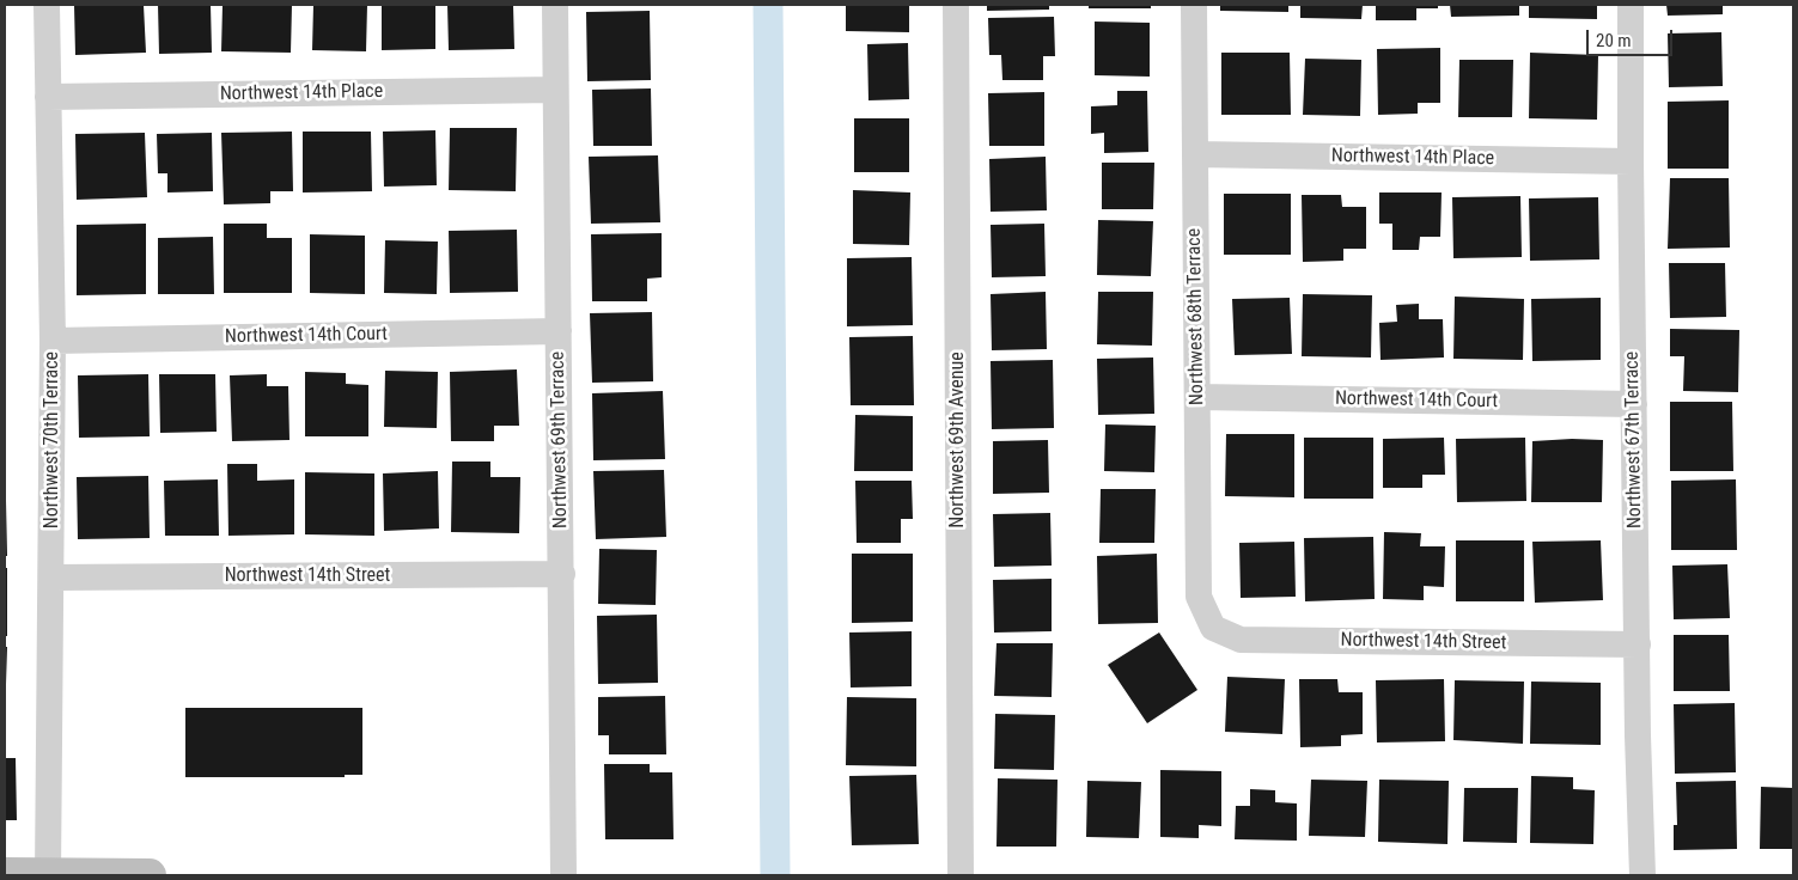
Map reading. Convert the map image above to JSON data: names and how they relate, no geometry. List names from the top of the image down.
{
  "streets": {
    "street": [
      "Northwest 14th Place",
      "Northwest 68th Terrace",
      "Northwest 14th Court",
      "Northwest 70th Terrace",
      "Northwest 69th Terrace",
      "Northwest 69th Avenue",
      "Northwest 67th Terrace",
      "Northwest 14th Street"
    ]
  },
  "crossings": [
    ["Northwest 14th Place", "Northwest 68th Terrace"],
    ["Northwest 14th Place", "Northwest 70th Terrace"],
    ["Northwest 14th Place", "Northwest 69th Terrace"],
    ["Northwest 14th Place", "Northwest 67th Terrace"],
    ["Northwest 68th Terrace", "Northwest 14th Court"],
    ["Northwest 68th Terrace", "Northwest 14th Street"],
    ["Northwest 14th Court", "Northwest 70th Terrace"],
    ["Northwest 14th Court", "Northwest 69th Terrace"],
    ["Northwest 14th Court", "Northwest 67th Terrace"],
    ["Northwest 70th Terrace", "Northwest 14th Street"],
    ["Northwest 69th Terrace", "Northwest 14th Street"],
    ["Northwest 67th Terrace", "Northwest 14th Street"]
  ],
  "scale_bar": "20 m"
}
